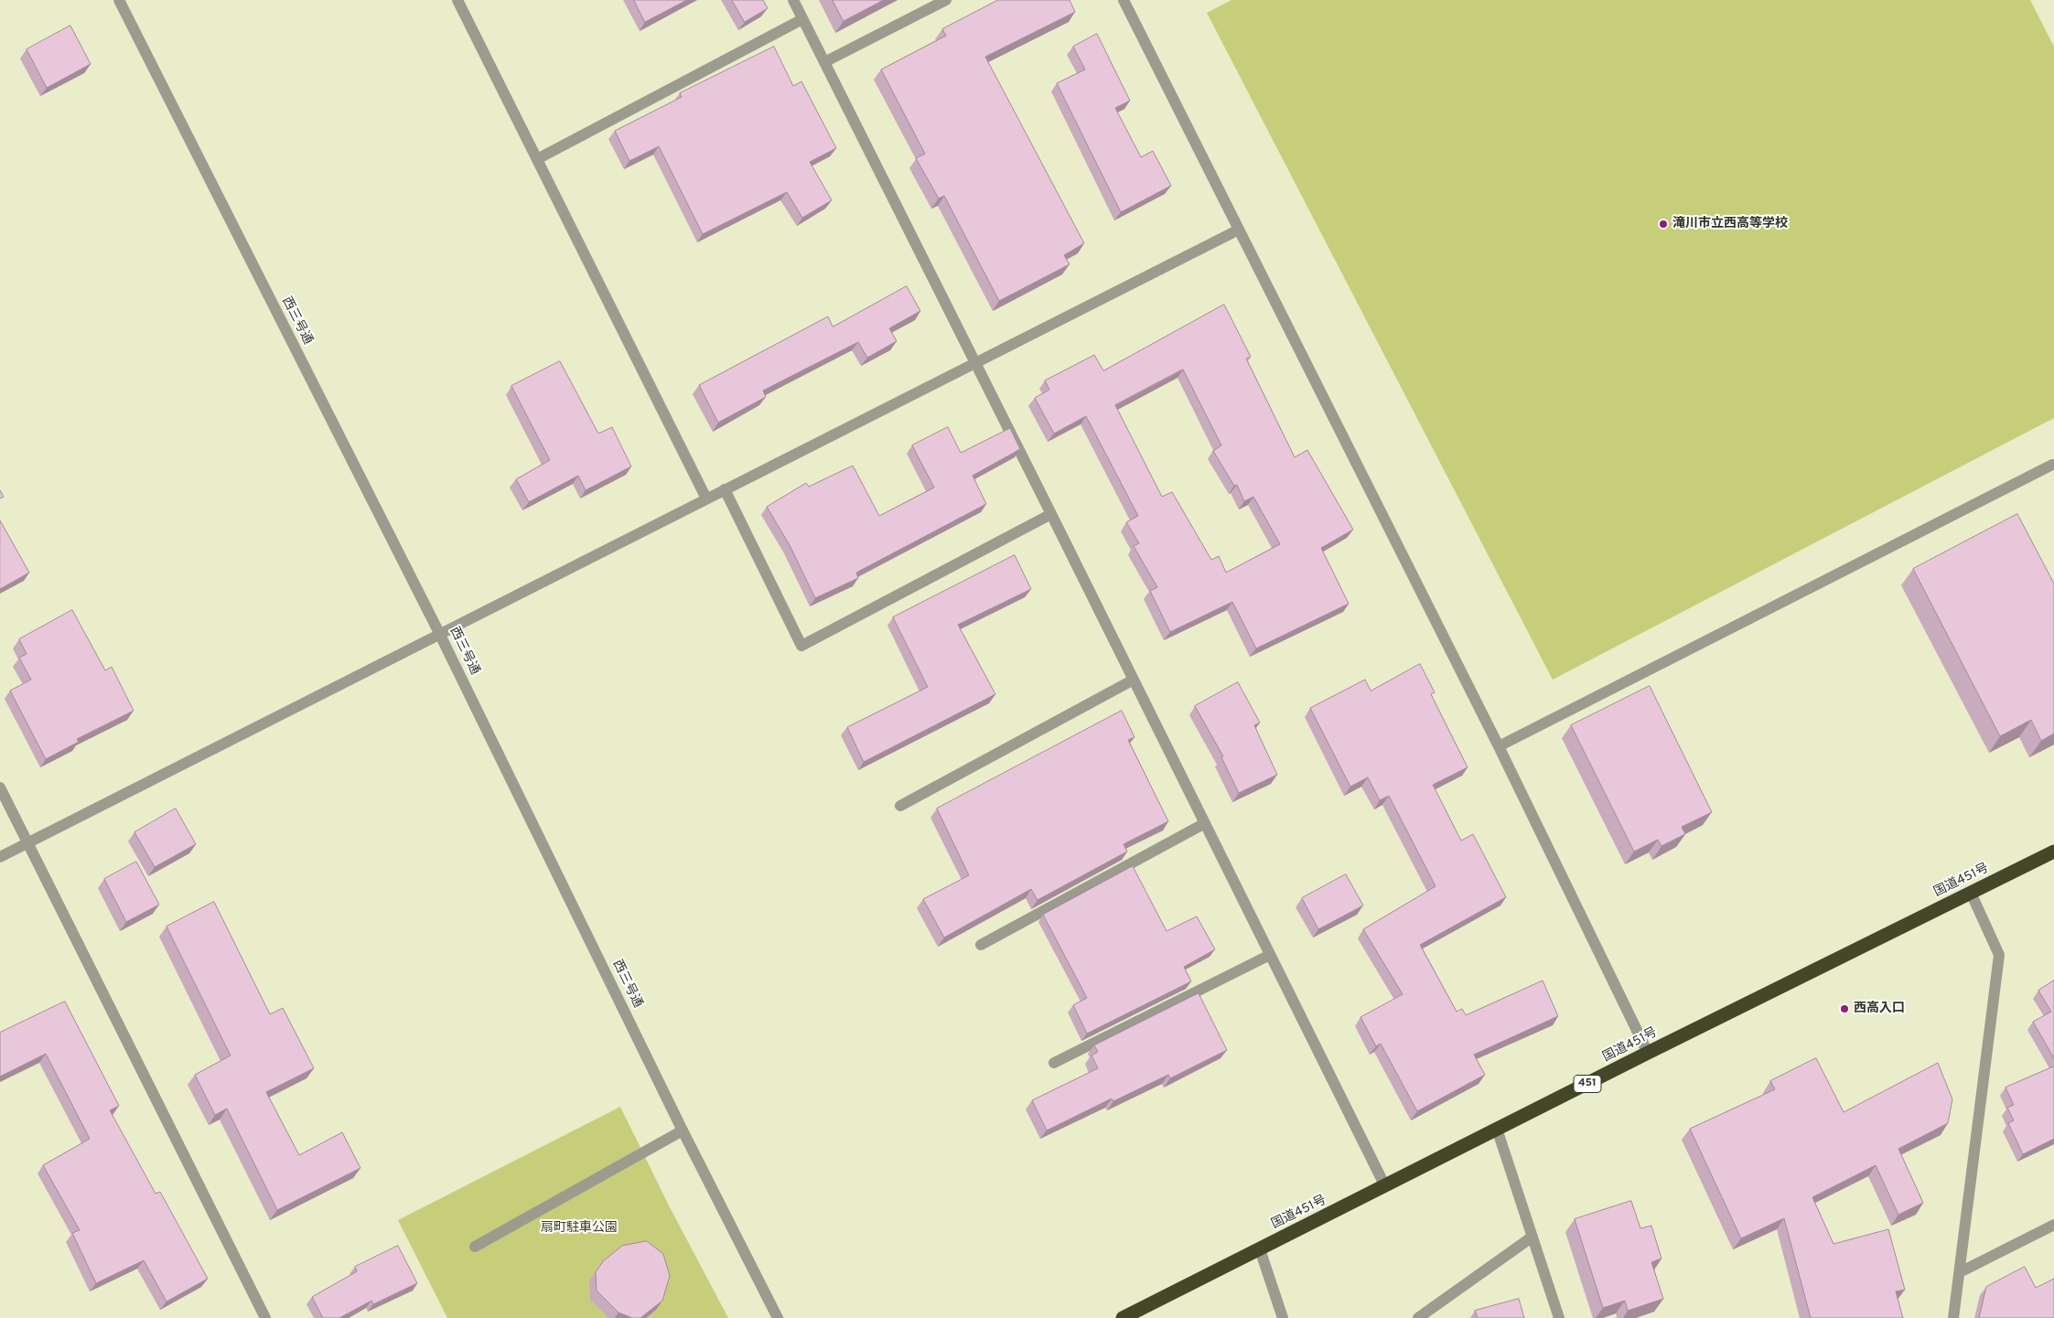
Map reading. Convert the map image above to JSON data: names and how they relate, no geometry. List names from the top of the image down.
{
  "streets": {
    "highway": ["国道451号", "451"],
    "street": ["西三号通"]
  },
  "parks": ["扇町駐車公園"],
  "places": ["滝川市立西高等学校", "西高入口"]
}
